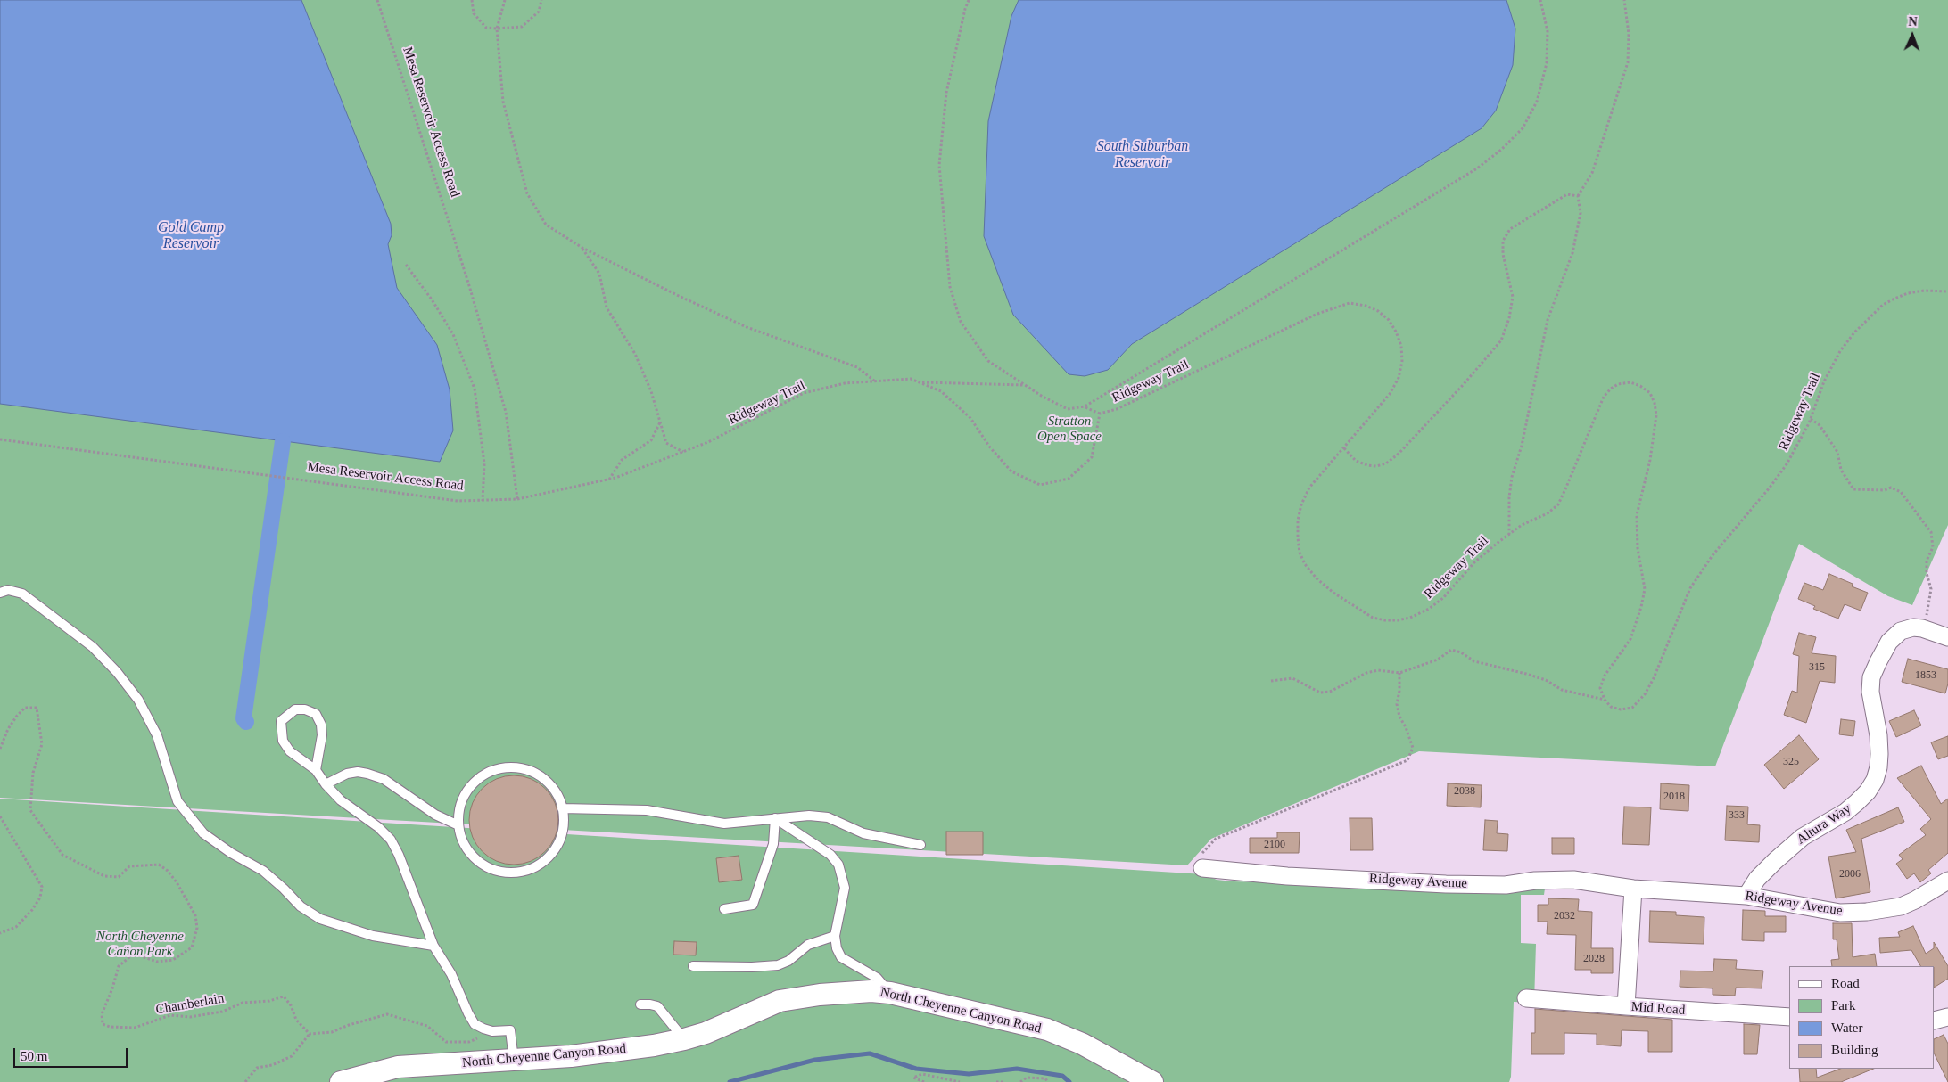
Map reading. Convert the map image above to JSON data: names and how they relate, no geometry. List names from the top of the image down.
{
  "streets": {
    "street": [
      "Altura Way",
      "Ridgeway Avenue",
      "Mid Road",
      "North Cheyenne Canyon Road"
    ],
    "path": ["Mesa Reservoir Access Road", "Ridgeway Trail", "Chamberlain"]
  },
  "crossings": [
    ["Mesa Reservoir Access Road", "Ridgeway Trail"],
    ["Altura Way", "Ridgeway Avenue"]
  ],
  "water": ["South Suburban Reservoir", "Gold Camp Reservoir"],
  "parks": ["Stratton Open Space", "North Cheyenne Cañon Park"],
  "house_numbers": [
    "315",
    "1853",
    "325",
    "2038",
    "2018",
    "333",
    "2100",
    "2006",
    "2032",
    "2028"
  ],
  "legend": [
    "Road",
    "Park",
    "Water",
    "Building"
  ],
  "scale_bar": "50 m",
  "north": "top"
}
